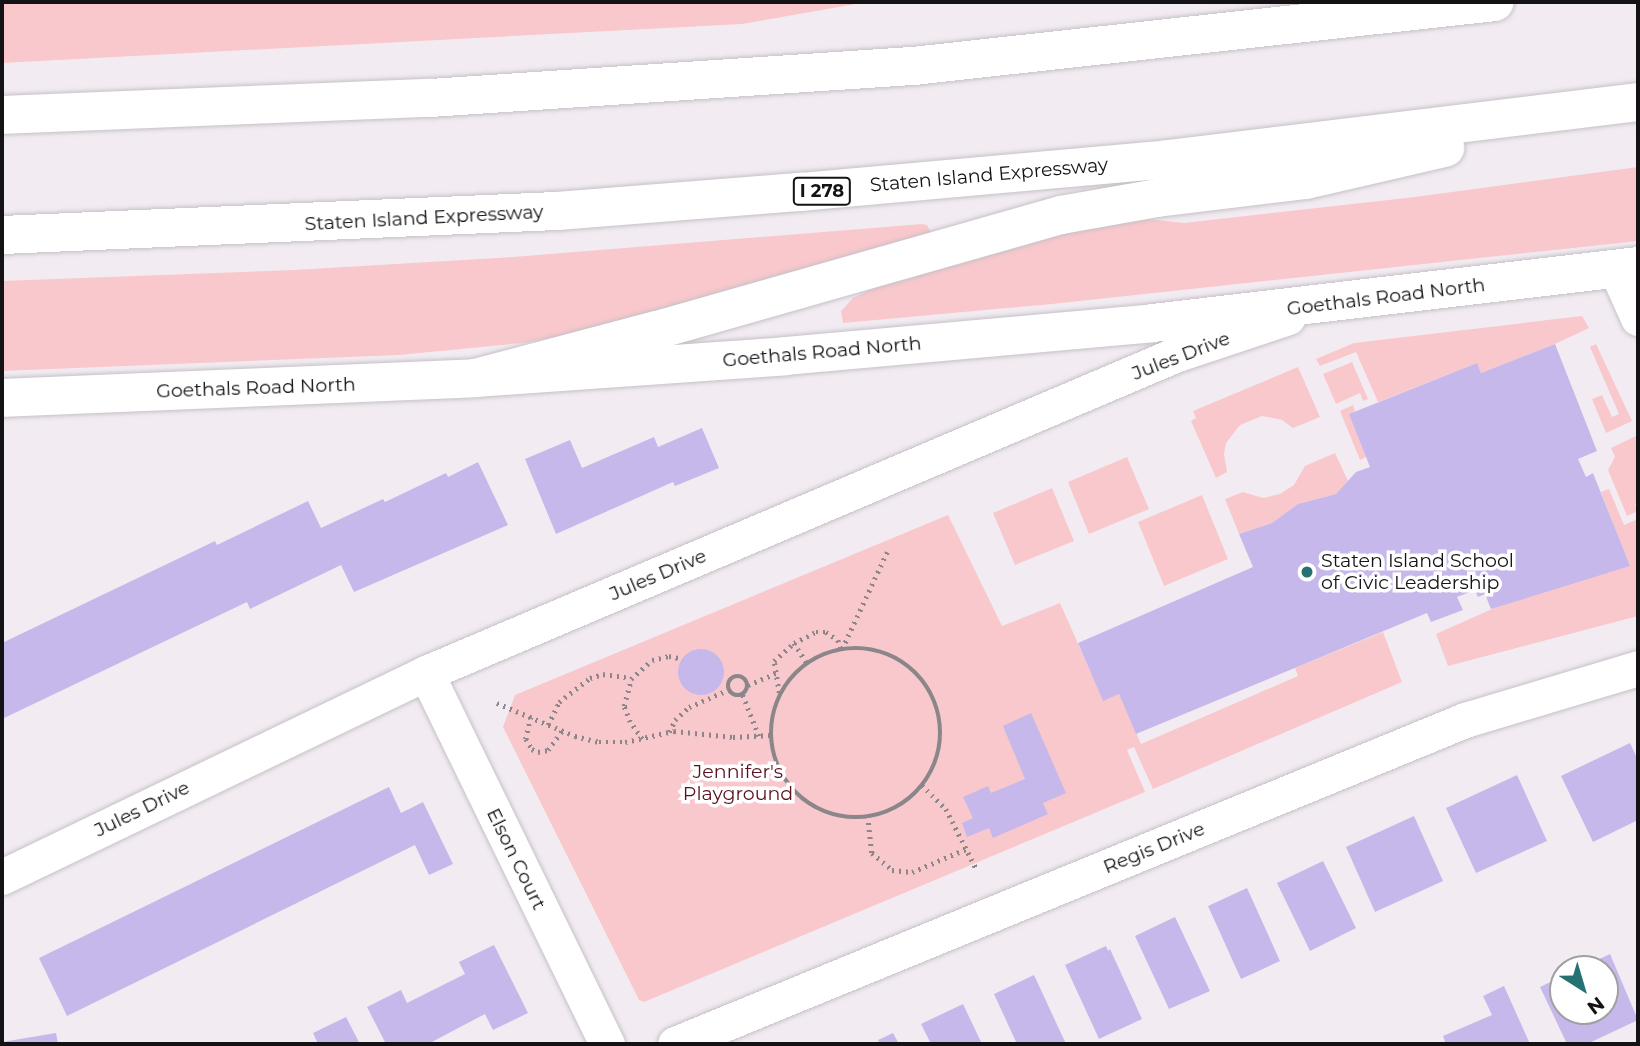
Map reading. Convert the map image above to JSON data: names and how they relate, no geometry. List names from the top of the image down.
{
  "streets": {
    "main road": ["Staten Island Expressway", "I 278", "Goethals Road North"],
    "street": ["Jules Drive", "Regis Drive", "Elson Court"]
  },
  "crossings": [
    ["Goethals Road North", "Jules Drive"],
    ["Jules Drive", "Elson Court"]
  ],
  "parks": ["Jennifer's Playground"],
  "places": ["Staten Island School of Civic Leadership"],
  "north": "bottom right"
}
